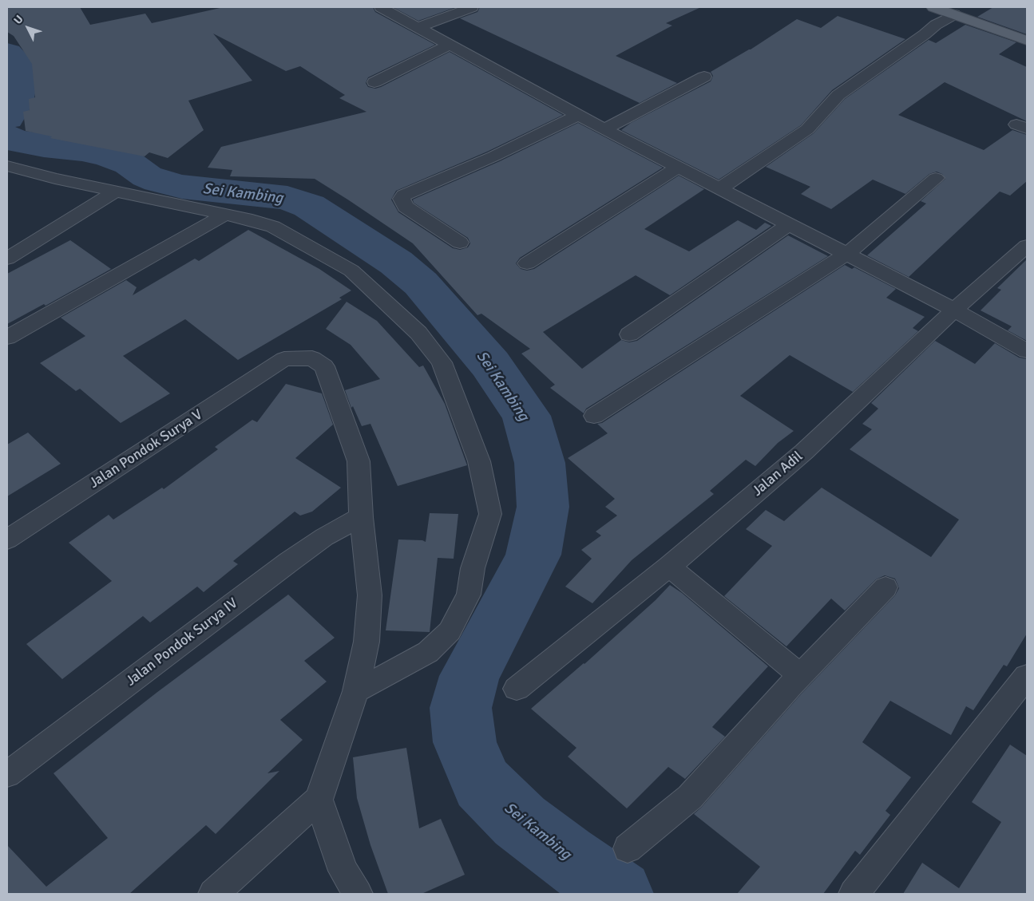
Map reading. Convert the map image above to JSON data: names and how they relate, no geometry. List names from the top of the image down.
{
  "streets": {
    "street": ["Jalan Pondok Surya V", "Jalan Adil", "Jalan Pondok Surya IV"]
  },
  "crossings": [
    ["Jalan Pondok Surya V", "Jalan Pondok Surya IV"]
  ],
  "water": ["Sei Kambing"],
  "north": "top left"
}
